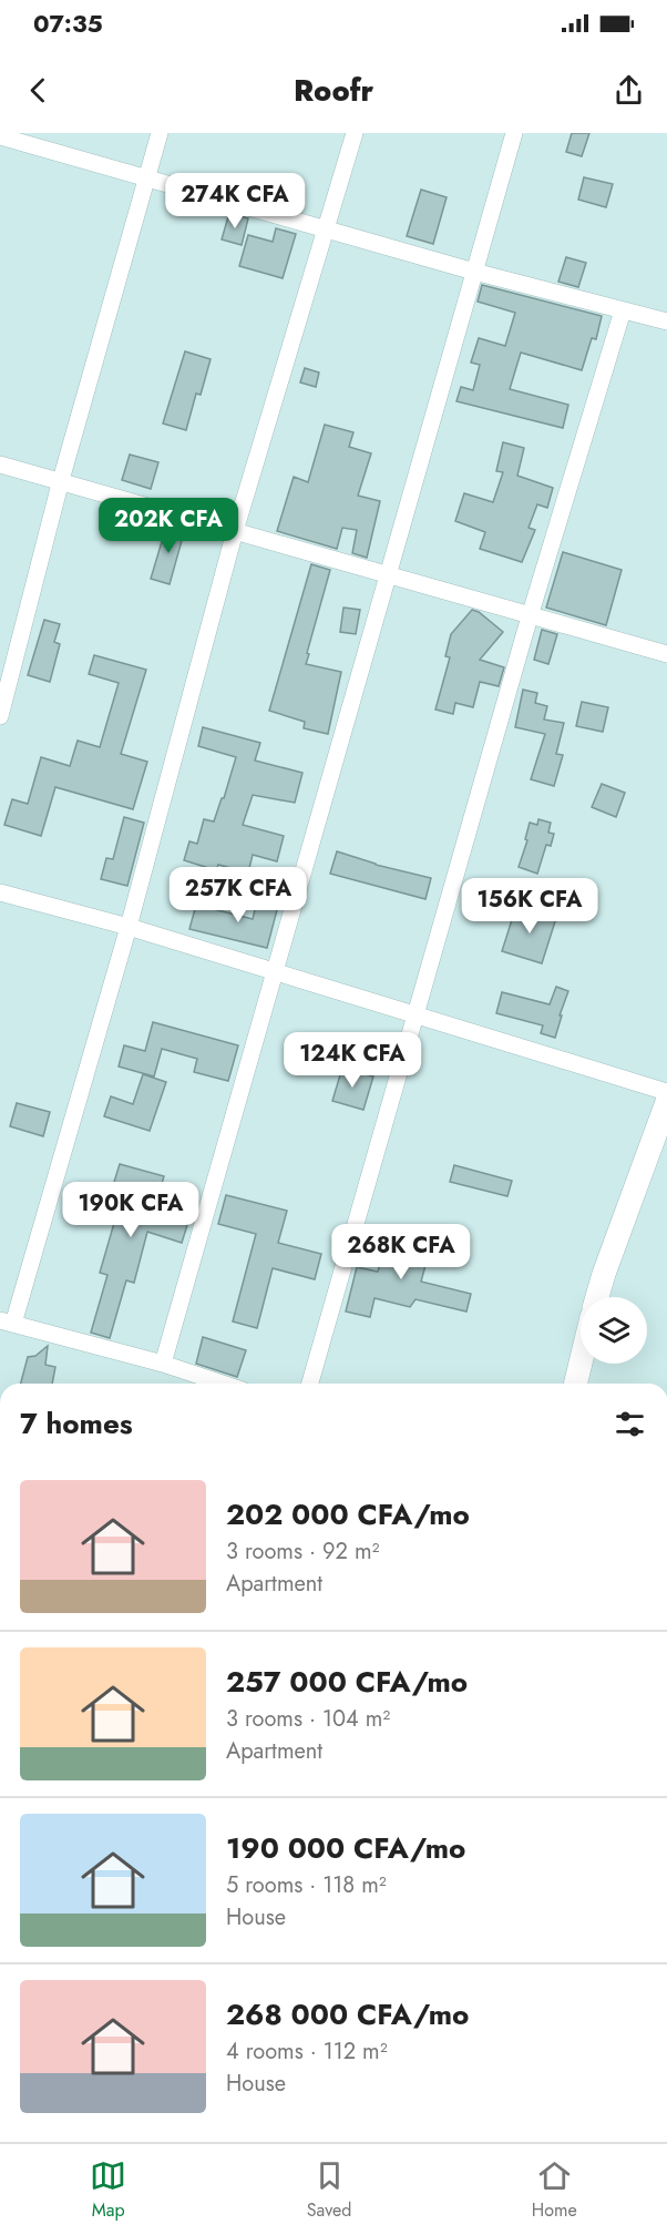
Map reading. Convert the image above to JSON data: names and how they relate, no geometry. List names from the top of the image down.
{
  "page": {
    "status": "07:35",
    "header": "Roofr",
    "price": [
      "274K CFA",
      "202K CFA",
      "257K CFA",
      "156K CFA",
      "124K CFA",
      "190K CFA",
      "268K CFA"
    ],
    "heading": "7 homes",
    "list": [
      {
        "name": "202 000 CFA/mo",
        "note": "3 rooms · 92 m² · Apartment"
      },
      {
        "name": "257 000 CFA/mo",
        "note": "3 rooms · 104 m² · Apartment"
      },
      {
        "name": "190 000 CFA/mo",
        "note": "5 rooms · 118 m² · House"
      },
      {
        "name": "268 000 CFA/mo",
        "note": "4 rooms · 112 m² · House"
      }
    ],
    "tabs": ["Map", "Saved", "Home"]
  }
}
